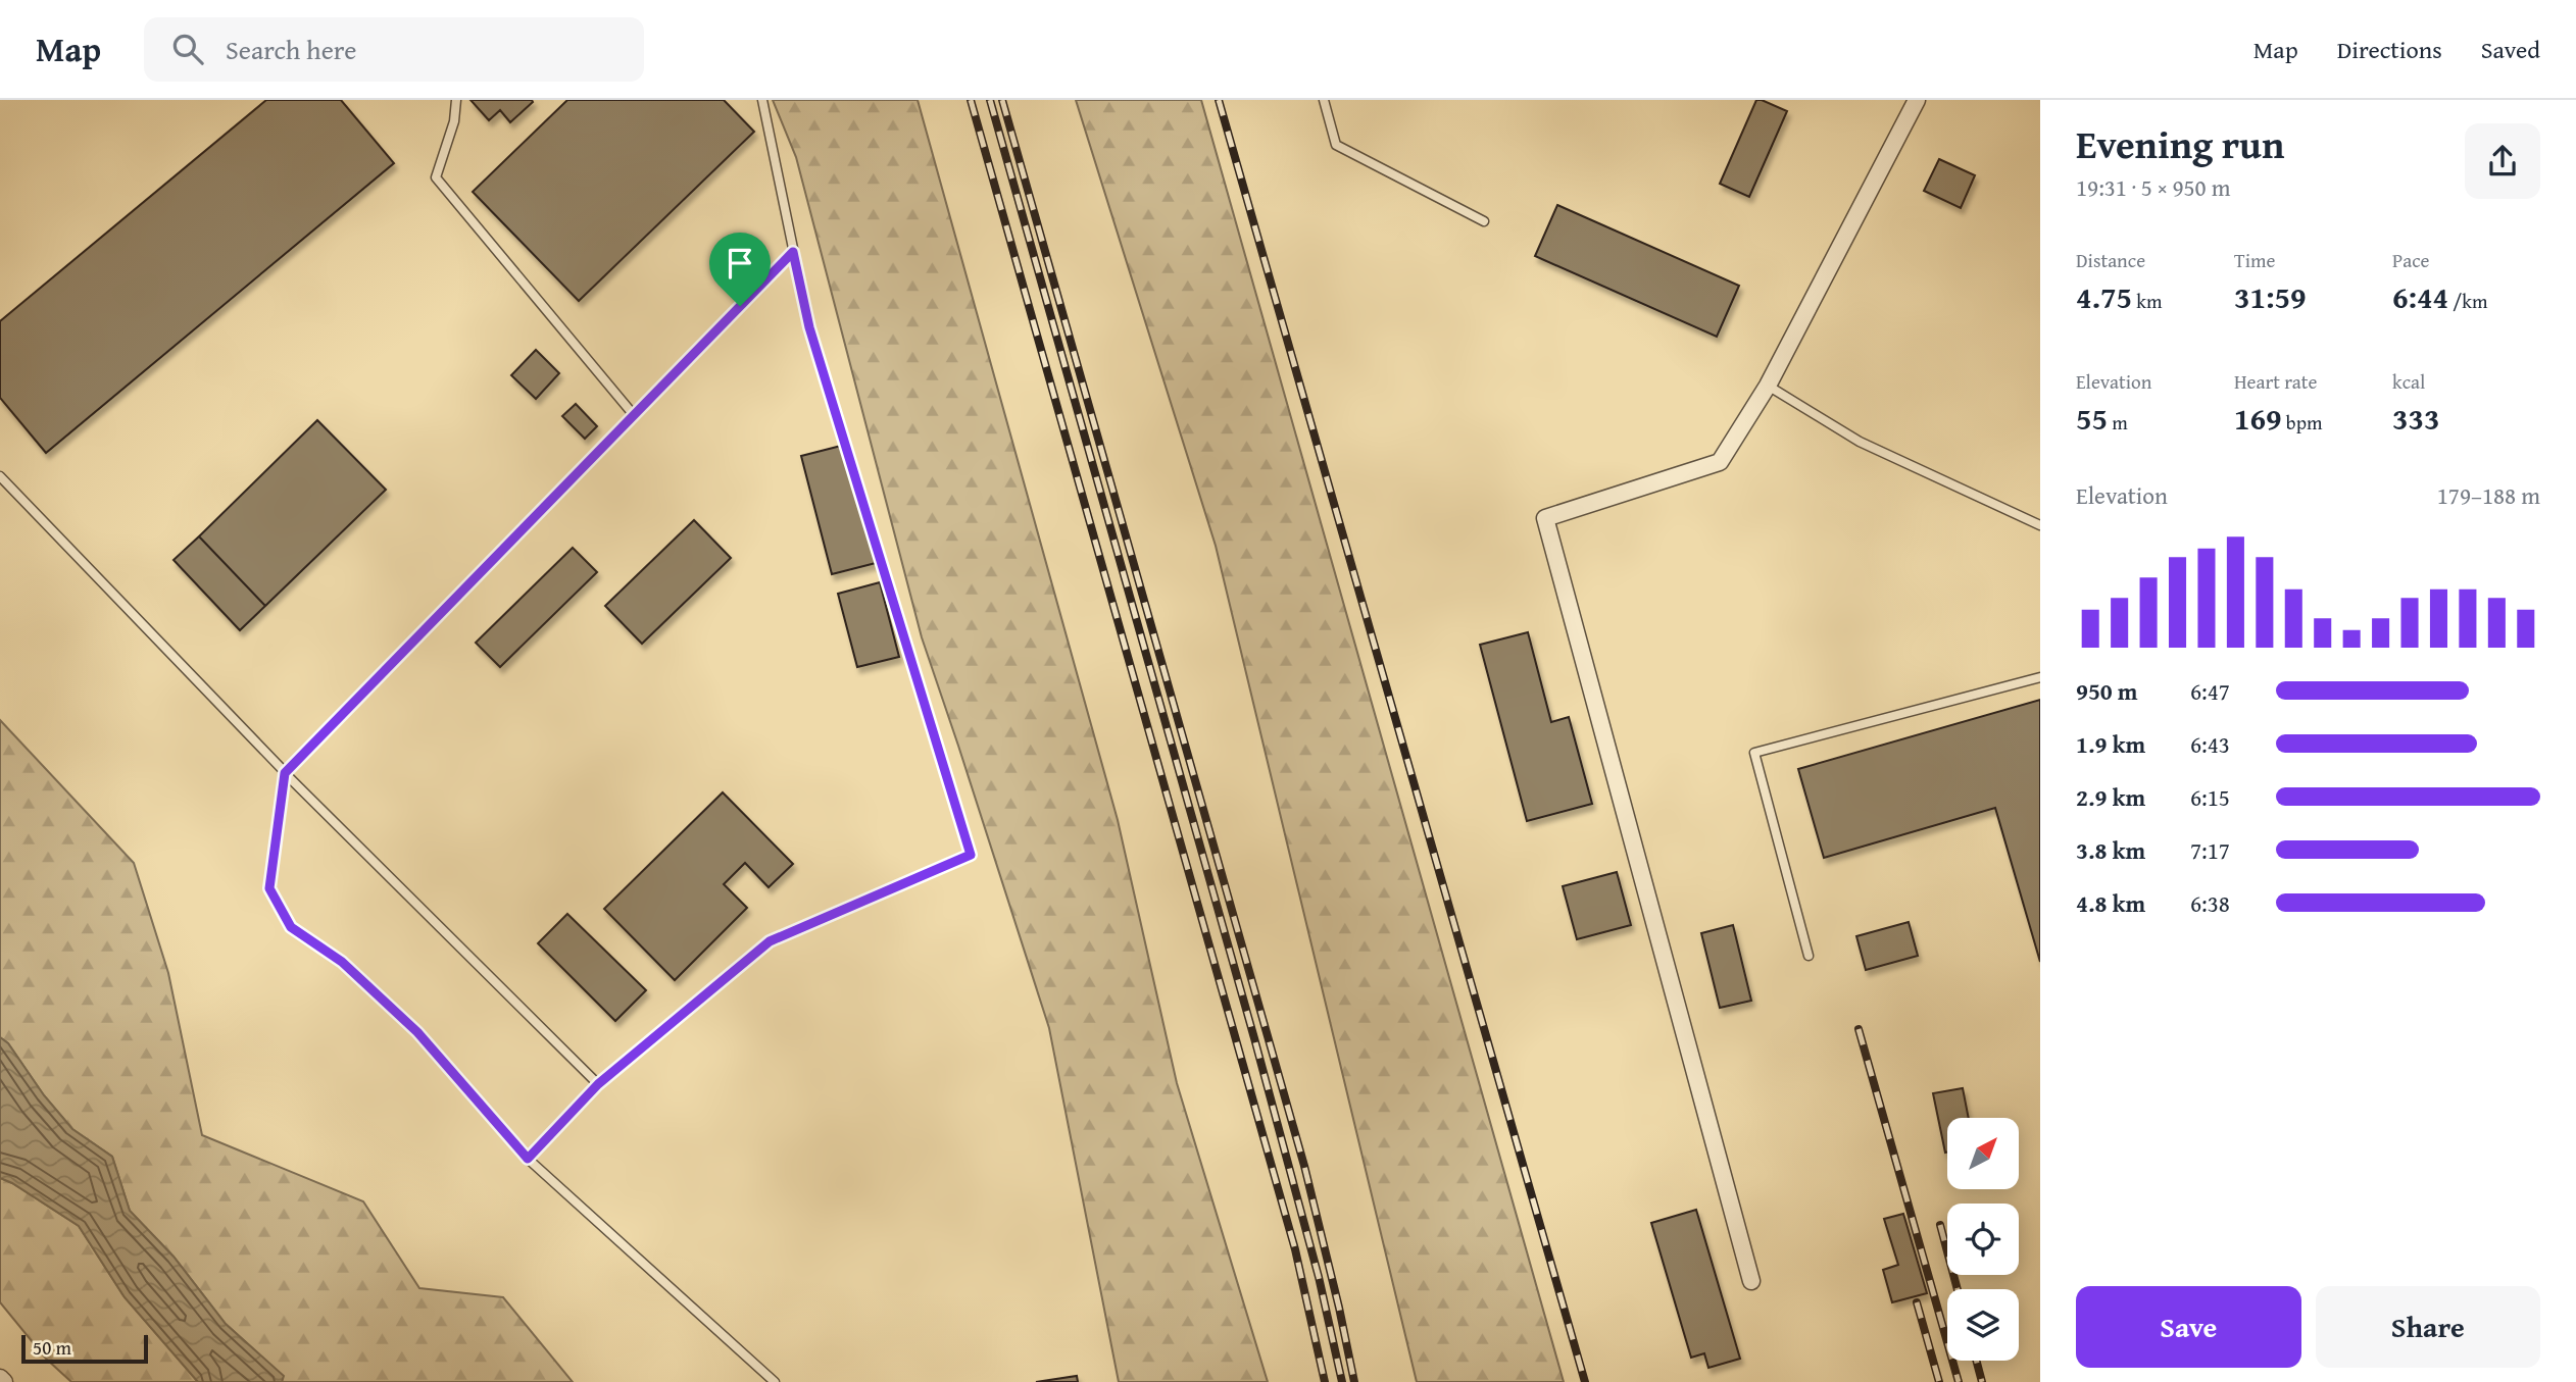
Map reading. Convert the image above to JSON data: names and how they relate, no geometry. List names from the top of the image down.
{
  "scale_bar": "50 m",
  "north": "top right",
  "page": {
    "header": "Map",
    "search": "Search here",
    "nav": ["Map", "Directions", "Saved"],
    "heading": ["Evening run", "19:31 · 5 × 950 m"],
    "stats": [
      ["Distance", "4.75 km"],
      ["Time", "31:59"],
      ["Pace", "6:44 /km"],
      ["Elevation", "55 m"],
      ["Heart rate", "169 bpm"],
      ["kcal", "333"]
    ],
    "chart": ["Elevation", "179–188 m"],
    "list": [
      {
        "name": "950 m",
        "note": "6:47"
      },
      {
        "name": "1.9 km",
        "note": "6:43"
      },
      {
        "name": "2.9 km",
        "note": "6:15"
      },
      {
        "name": "3.8 km",
        "note": "7:17"
      },
      {
        "name": "4.8 km",
        "note": "6:38"
      }
    ],
    "buttons": ["Save", "Share"],
    "scale": "50 m"
  }
}
